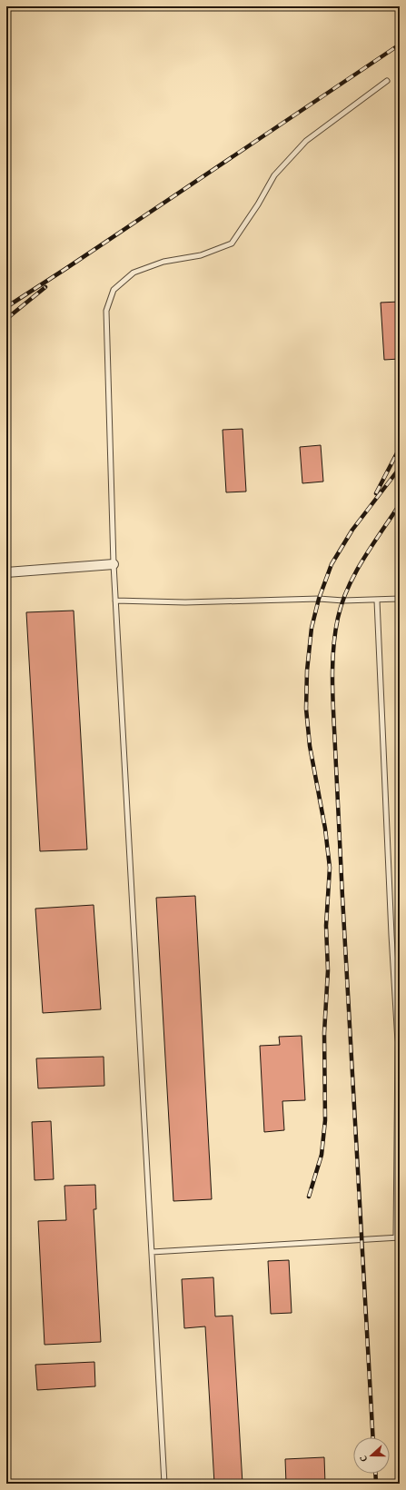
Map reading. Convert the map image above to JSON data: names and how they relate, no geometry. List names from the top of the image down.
{
  "north": "left"
}
